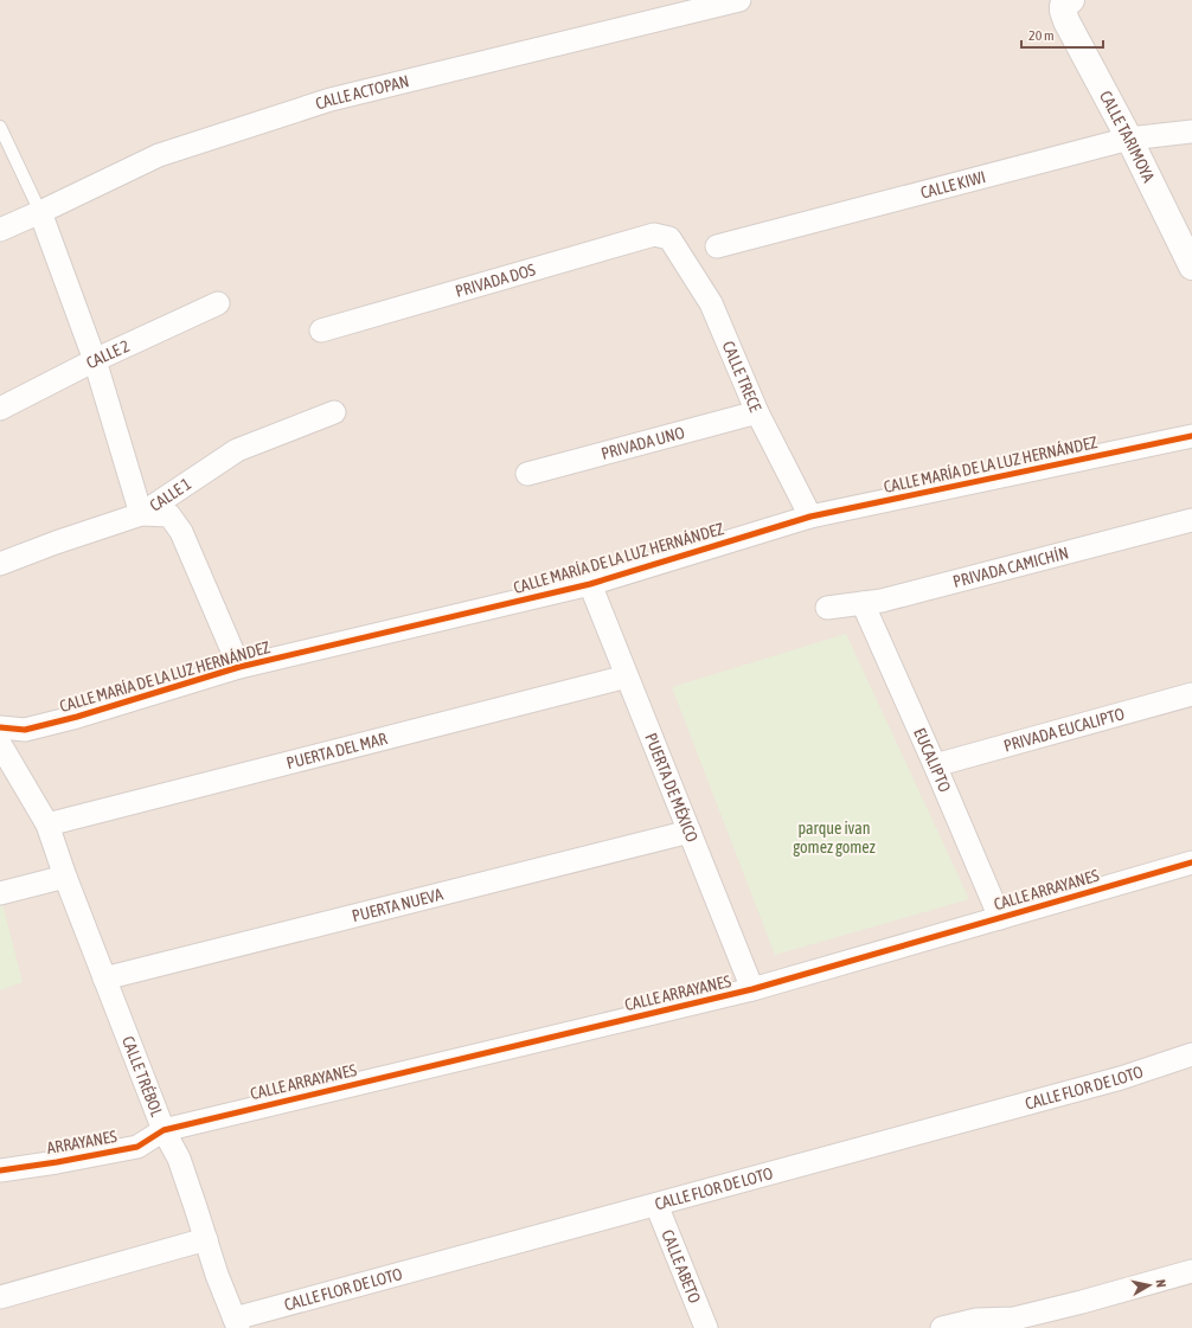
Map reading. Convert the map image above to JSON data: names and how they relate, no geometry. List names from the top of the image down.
{
  "streets": {
    "street": [
      "CALLE ACTOPAN",
      "CALLE TARIMOYA",
      "CALLE KIWI",
      "PRIVADA DOS",
      "CALLE 2",
      "CALLE TRECE",
      "PRIVADA UNO",
      "CALLE MARÍA DE LA LUZ HERNÁNDEZ",
      "CALLE 1",
      "PRIVADA CAMICHÍN",
      "PRIVADA EUCALIPTO",
      "PUERTA DEL MAR",
      "EUCALIPTO",
      "PUERTA DE MÉXICO",
      "CALLE ARRAYANES",
      "PUERTA NUEVA",
      "CALLE TRÉBOL",
      "CALLE FLOR DE LOTO",
      "ARRAYANES",
      "CALLE ABETO"
    ]
  },
  "crossings": [
    ["CALLE TARIMOYA", "CALLE KIWI"],
    ["PRIVADA DOS", "CALLE TRECE"],
    ["CALLE TRECE", "PRIVADA UNO"],
    ["CALLE TRECE", "CALLE MARÍA DE LA LUZ HERNÁNDEZ"],
    ["CALLE MARÍA DE LA LUZ HERNÁNDEZ", "PUERTA DE MÉXICO"],
    ["PRIVADA CAMICHÍN", "EUCALIPTO"],
    ["PRIVADA EUCALIPTO", "EUCALIPTO"],
    ["PUERTA DEL MAR", "PUERTA DE MÉXICO"],
    ["PUERTA DEL MAR", "CALLE TRÉBOL"],
    ["EUCALIPTO", "CALLE ARRAYANES"],
    ["PUERTA DE MÉXICO", "CALLE ARRAYANES"],
    ["PUERTA DE MÉXICO", "PUERTA NUEVA"],
    ["CALLE ARRAYANES", "CALLE TRÉBOL"],
    ["CALLE ARRAYANES", "ARRAYANES"],
    ["PUERTA NUEVA", "CALLE TRÉBOL"],
    ["CALLE TRÉBOL", "CALLE FLOR DE LOTO"],
    ["CALLE TRÉBOL", "ARRAYANES"],
    ["CALLE FLOR DE LOTO", "CALLE ABETO"]
  ],
  "parks": ["parque ivan gomez gomez"],
  "scale_bar": "20 m",
  "north": "right"
}
